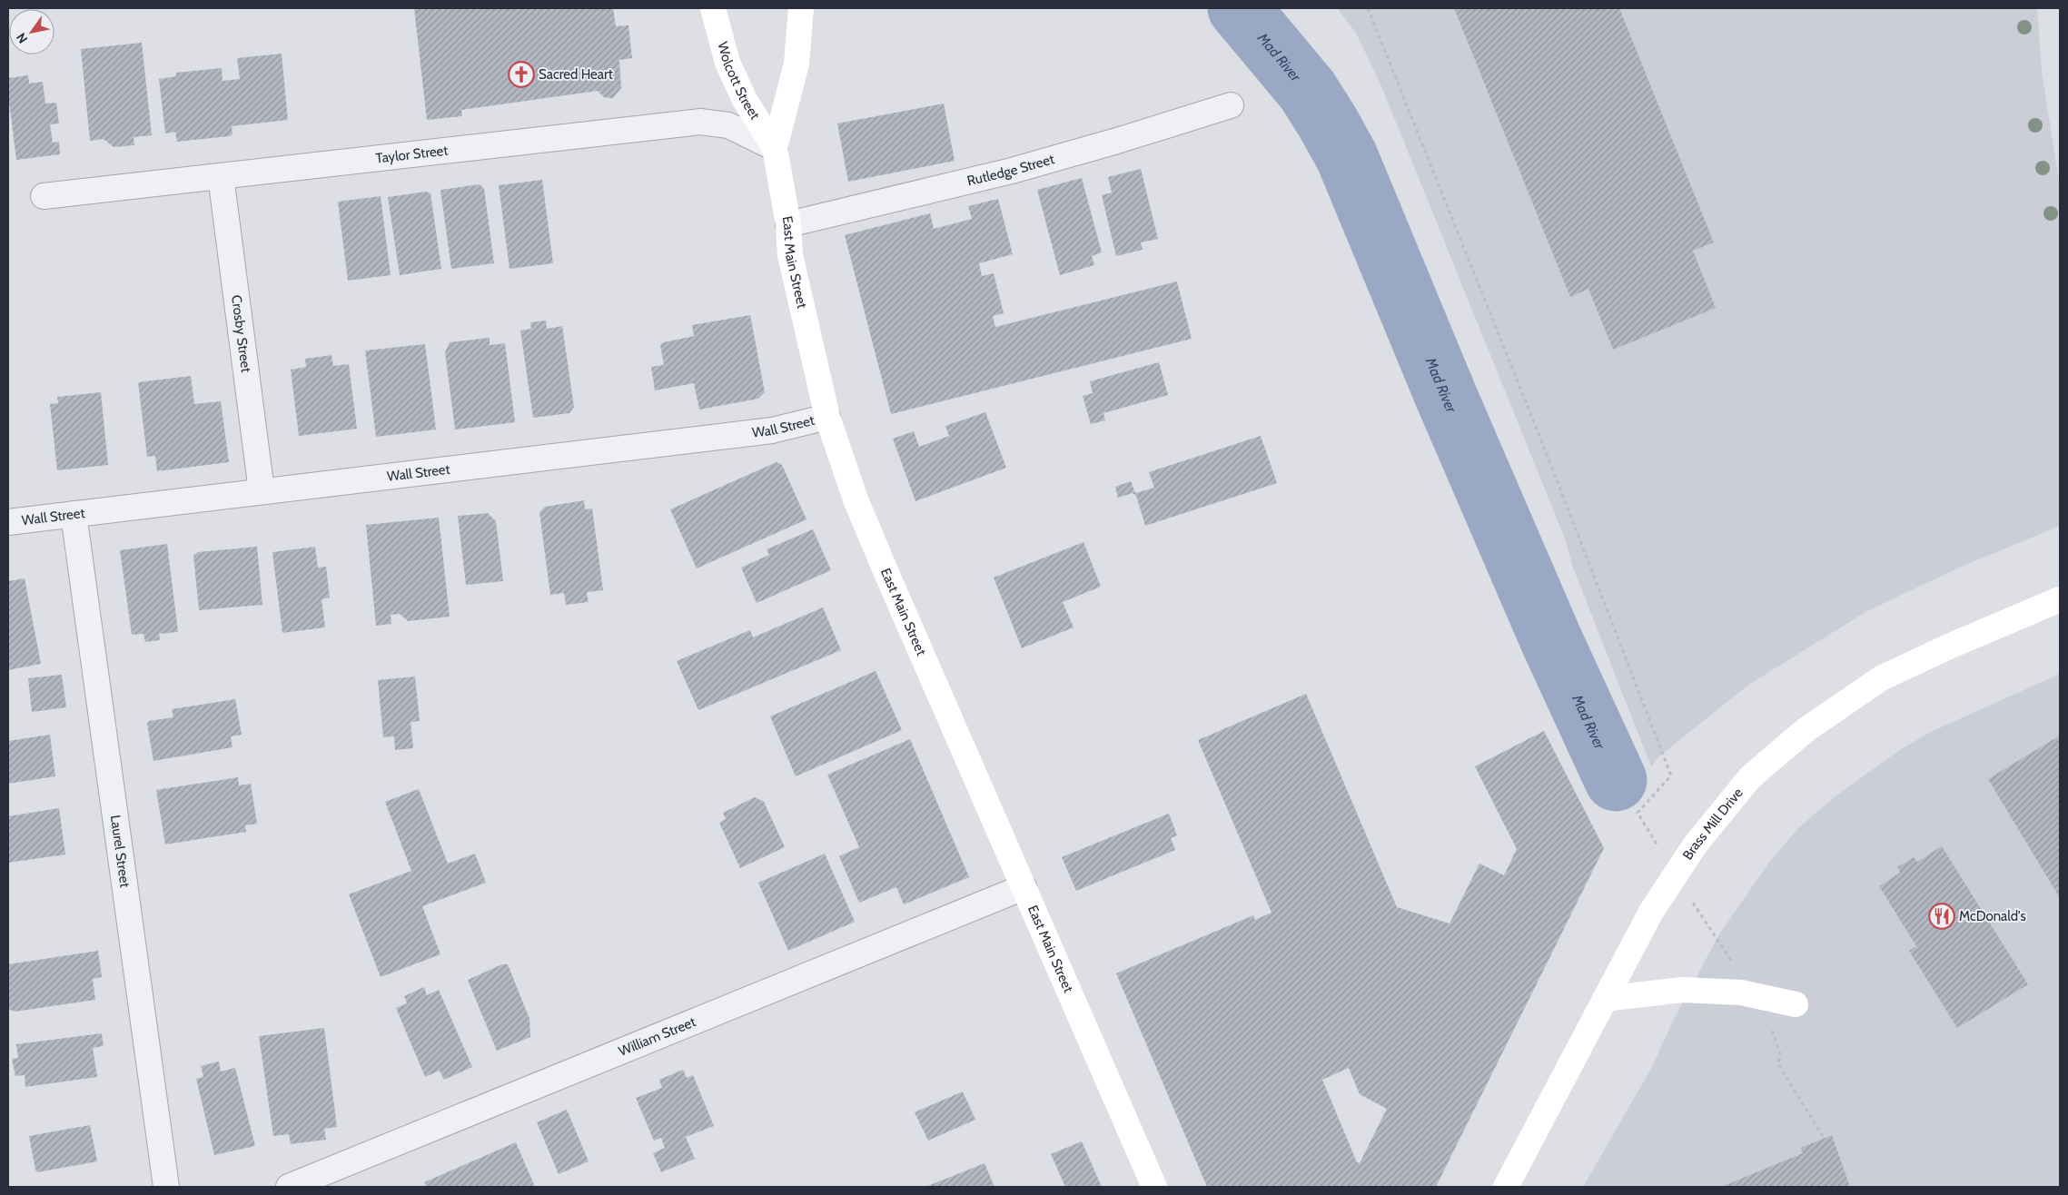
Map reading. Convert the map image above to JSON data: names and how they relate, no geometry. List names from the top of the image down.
{
  "streets": {
    "main road": ["Wolcott Street", "East Main Street", "Brass Mill Drive"],
    "street": [
      "Taylor Street",
      "Rutledge Street",
      "Crosby Street",
      "Wall Street",
      "Laurel Street",
      "William Street"
    ]
  },
  "crossings": [
    ["Wolcott Street", "Taylor Street"],
    ["Wolcott Street", "East Main Street"],
    ["Taylor Street", "East Main Street"],
    ["Taylor Street", "Crosby Street"],
    ["Rutledge Street", "East Main Street"],
    ["East Main Street", "Wall Street"],
    ["East Main Street", "William Street"],
    ["Crosby Street", "Wall Street"],
    ["Wall Street", "Laurel Street"]
  ],
  "water": ["Mad River"],
  "places": {
    "church": ["Sacred Heart"],
    "restaurant": ["McDonald's"]
  },
  "north": "bottom left"
}
